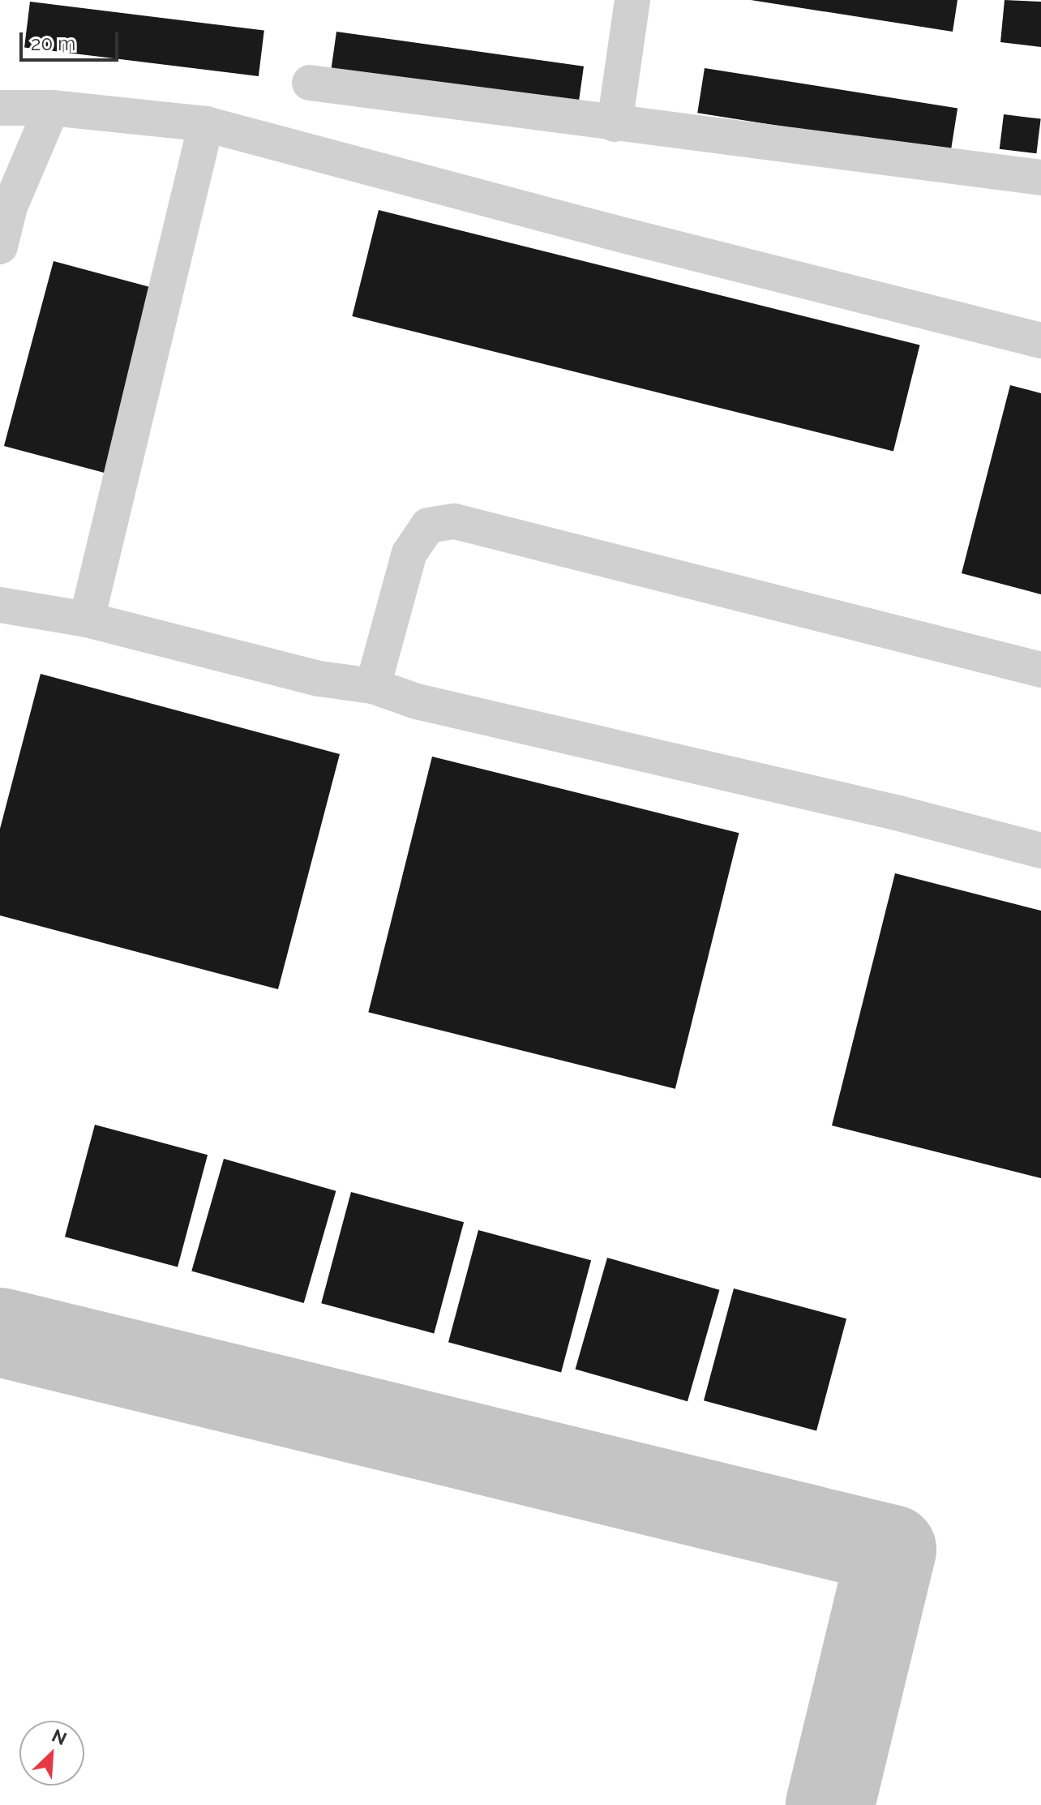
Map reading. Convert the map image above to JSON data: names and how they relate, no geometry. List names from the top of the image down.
{
  "scale_bar": "20 m",
  "north": "top right"
}
